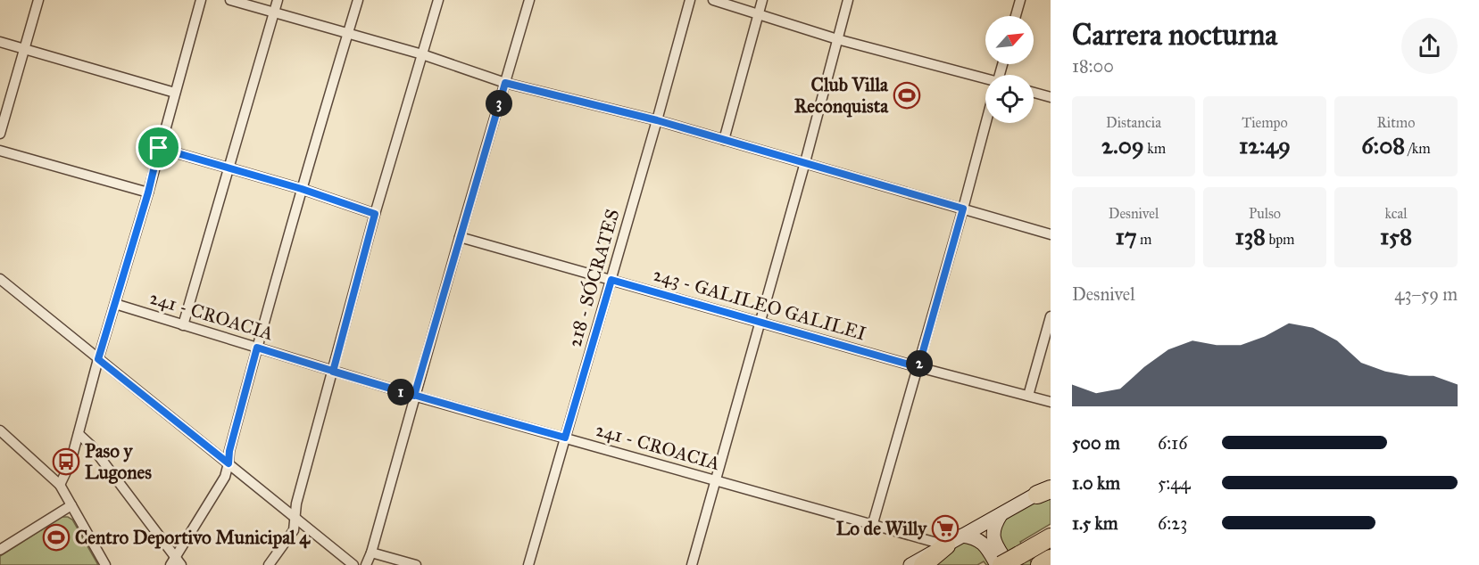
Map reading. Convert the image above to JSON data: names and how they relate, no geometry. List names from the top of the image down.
{
  "streets": {
    "street": ["218 - SÓCRATES", "243 - GALILEO GALILEI", "241 - CROACIA"]
  },
  "crossings": [
    ["218 - SÓCRATES", "243 - GALILEO GALILEI"],
    ["218 - SÓCRATES", "241 - CROACIA"]
  ],
  "places": {
    "sports": ["Club Villa Reconquista", "Centro Deportivo Municipal 4"],
    "bus stop": ["Paso y Lugones"],
    "supermarket": ["Lo de Willy"]
  },
  "north": "top right",
  "page": {
    "heading": ["Carrera nocturna", "18:00"],
    "pins": ["3", "2", "1"],
    "stats": [
      ["Distancia", "2.09 km"],
      ["Tiempo", "12:49"],
      ["Ritmo", "6:08 /km"],
      ["Desnivel", "17 m"],
      ["Pulso", "138 bpm"],
      ["kcal", "158"]
    ],
    "chart": ["Desnivel", "43–59 m"],
    "list": [
      {
        "name": "500 m",
        "note": "6:16"
      },
      {
        "name": "1.0 km",
        "note": "5:44"
      },
      {
        "name": "1.5 km",
        "note": "6:23"
      }
    ]
  }
}
